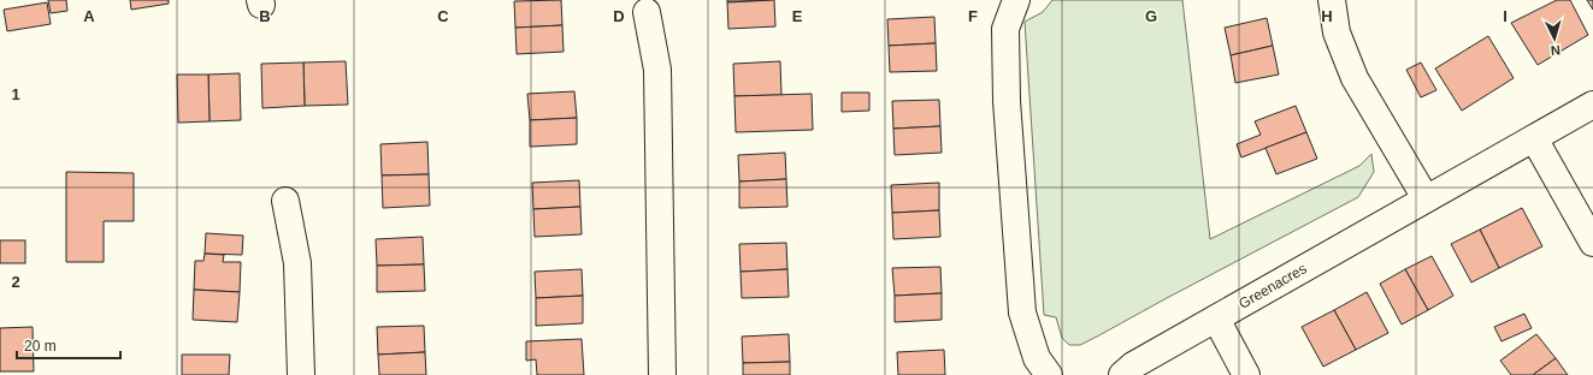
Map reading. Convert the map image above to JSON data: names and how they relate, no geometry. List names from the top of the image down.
{
  "streets": {
    "street": ["Greenacres"]
  },
  "scale_bar": "20 m",
  "north": "bottom",
  "grid": {
    "columns": [
      "A",
      "B",
      "C",
      "D",
      "E",
      "F",
      "G",
      "H",
      "I"
    ],
    "rows": ["1", "2"]
  }
}
